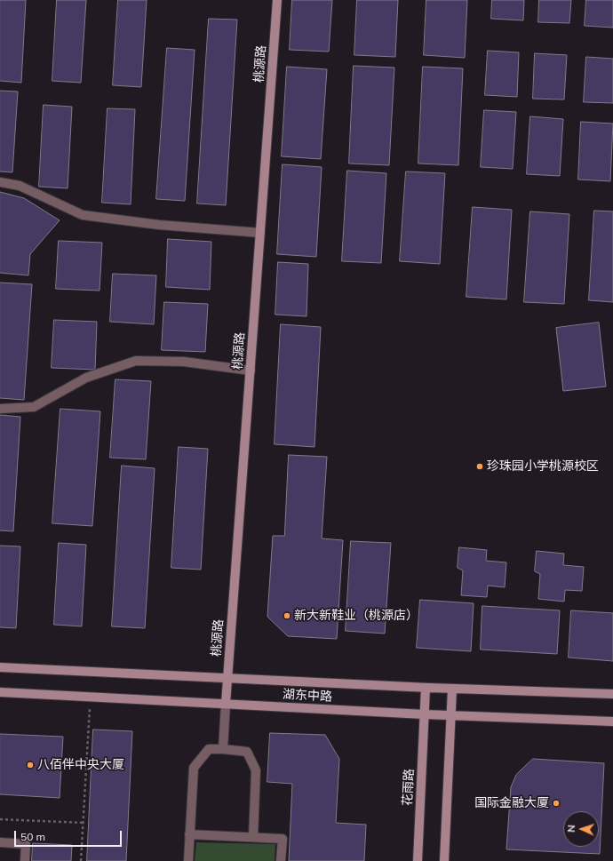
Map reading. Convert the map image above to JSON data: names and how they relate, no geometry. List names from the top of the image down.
{
  "streets": {
    "main road": ["桃源路", "湖东中路", "花雨路"]
  },
  "crossings": [
    ["桃源路", "湖东中路"],
    ["湖东中路", "花雨路"]
  ],
  "places": [
    "珍珠园小学桃源校区",
    "新大新鞋业（桃源店）",
    "八佰伴中央大厦",
    "国际金融大厦"
  ],
  "scale_bar": "50 m",
  "north": "left"
}
